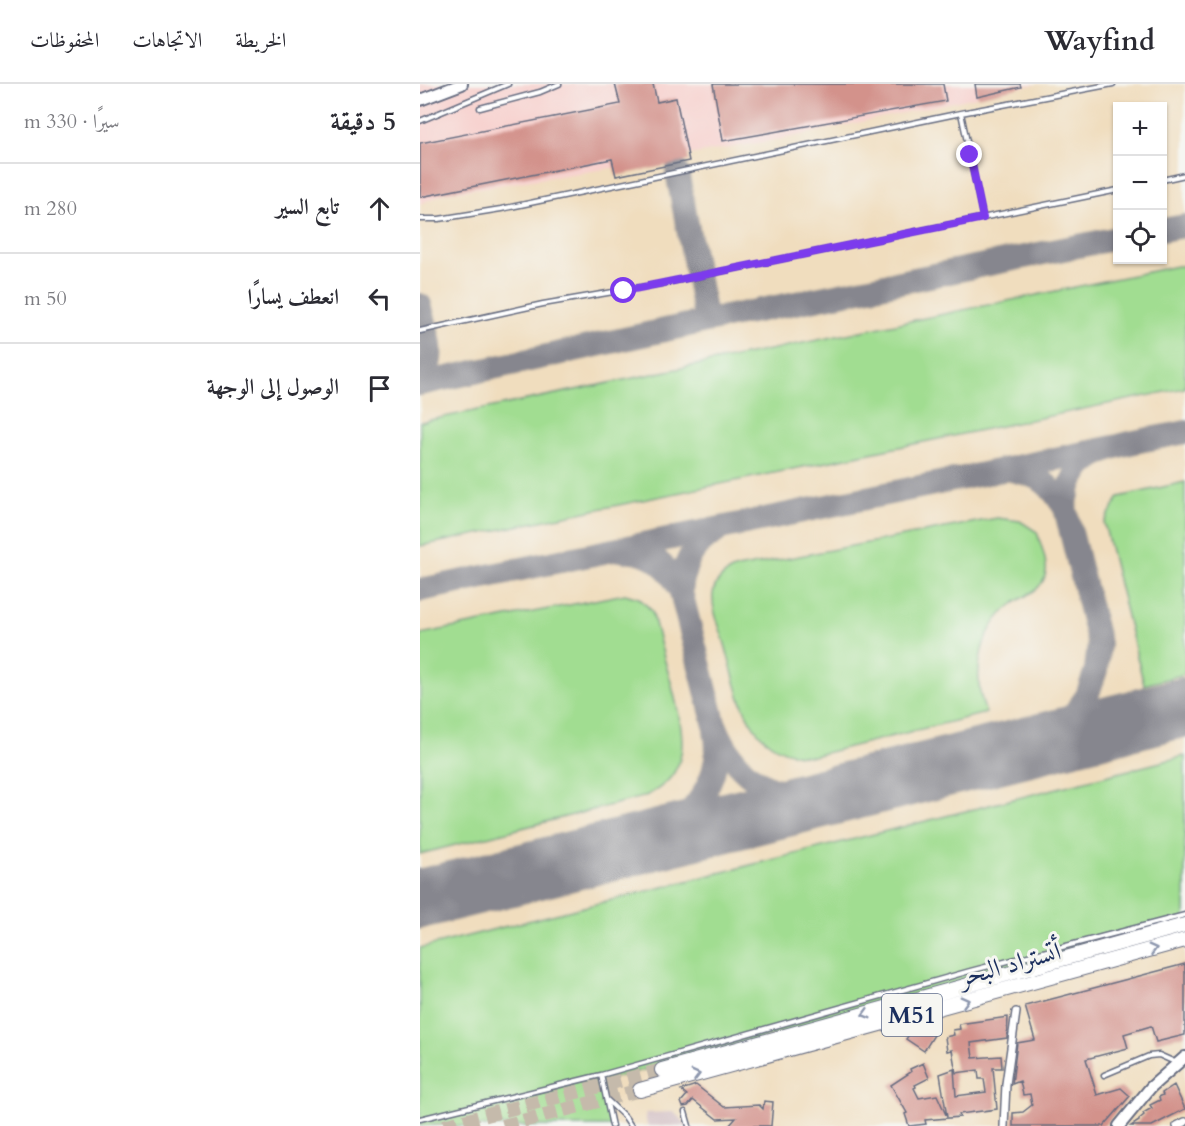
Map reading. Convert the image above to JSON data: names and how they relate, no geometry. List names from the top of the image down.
{
  "streets": {
    "highway": ["أتستراد البحر", "M51"]
  },
  "page": {
    "header": "Wayfind",
    "nav": ["الخريطة", "الاتجاهات", "المحفوظات"],
    "heading": ["5 دقيقة", "سيرًا · 330 m"],
    "map_buttons": ["+", "−"],
    "list": [
      ["تابع السير", "280 m"],
      ["انعطف يسارًا", "50 m"],
      "الوصول إلى الوجهة"
    ]
  }
}
